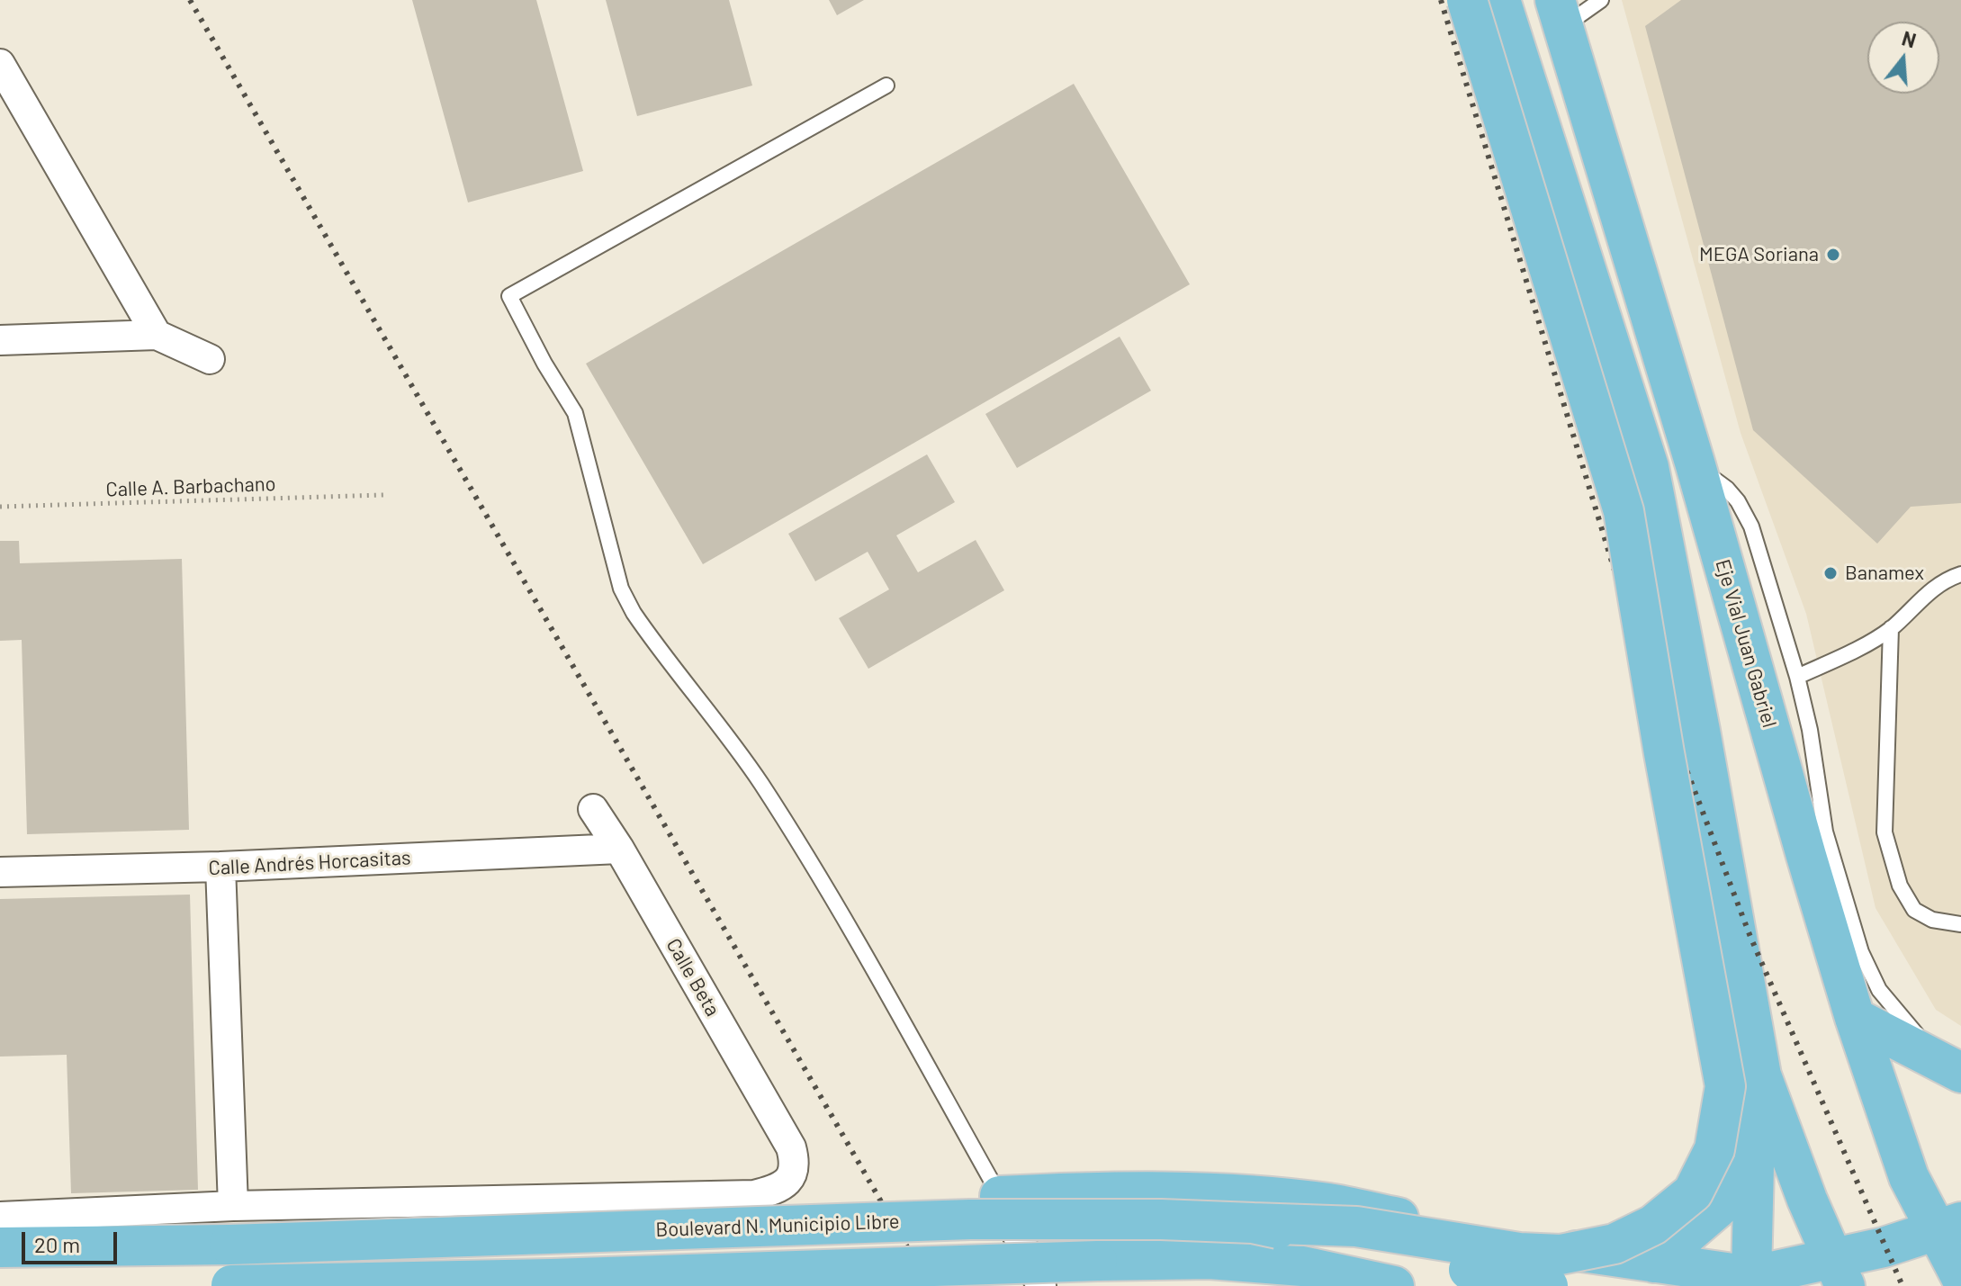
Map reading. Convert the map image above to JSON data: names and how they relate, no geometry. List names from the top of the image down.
{
  "streets": {
    "main road": ["Eje Vial Juan Gabriel", "Boulevard N. Municipio Libre"],
    "street": ["Calle Andrés Horcasitas", "Calle Beta"],
    "path": ["Calle A. Barbachano"]
  },
  "crossings": [
    ["Calle Andrés Horcasitas", "Calle Beta"]
  ],
  "places": ["MEGA Soriana", "Banamex"],
  "scale_bar": "20 m",
  "north": "top"
}
